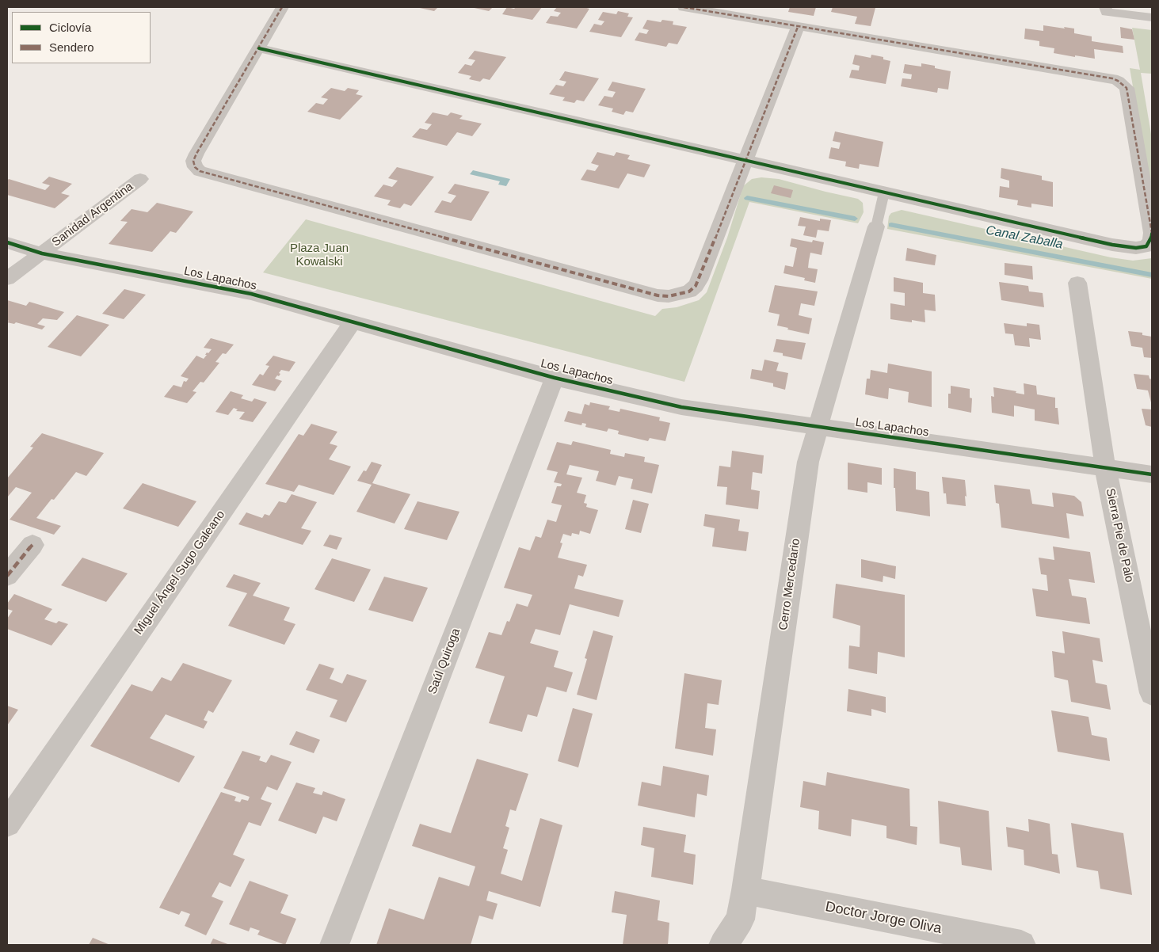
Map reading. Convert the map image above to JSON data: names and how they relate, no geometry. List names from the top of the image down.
{
  "streets": {
    "street": [
      "Sanidad Argentina",
      "Los Lapachos",
      "Sierra Pie de Palo",
      "Miguel Ángel Sugo Galeano",
      "Cerro Mercedario",
      "Saúl Quiroga",
      "Doctor Jorge Oliva"
    ]
  },
  "crossings": [
    ["Sanidad Argentina", "Los Lapachos"],
    ["Los Lapachos", "Sierra Pie de Palo"],
    ["Los Lapachos", "Miguel Ángel Sugo Galeano"],
    ["Los Lapachos", "Cerro Mercedario"],
    ["Los Lapachos", "Saúl Quiroga"],
    ["Cerro Mercedario", "Doctor Jorge Oliva"]
  ],
  "water": ["Canal Zaballa"],
  "parks": ["Plaza Juan Kowalski"],
  "legend": ["Ciclovía", "Sendero"]
}
